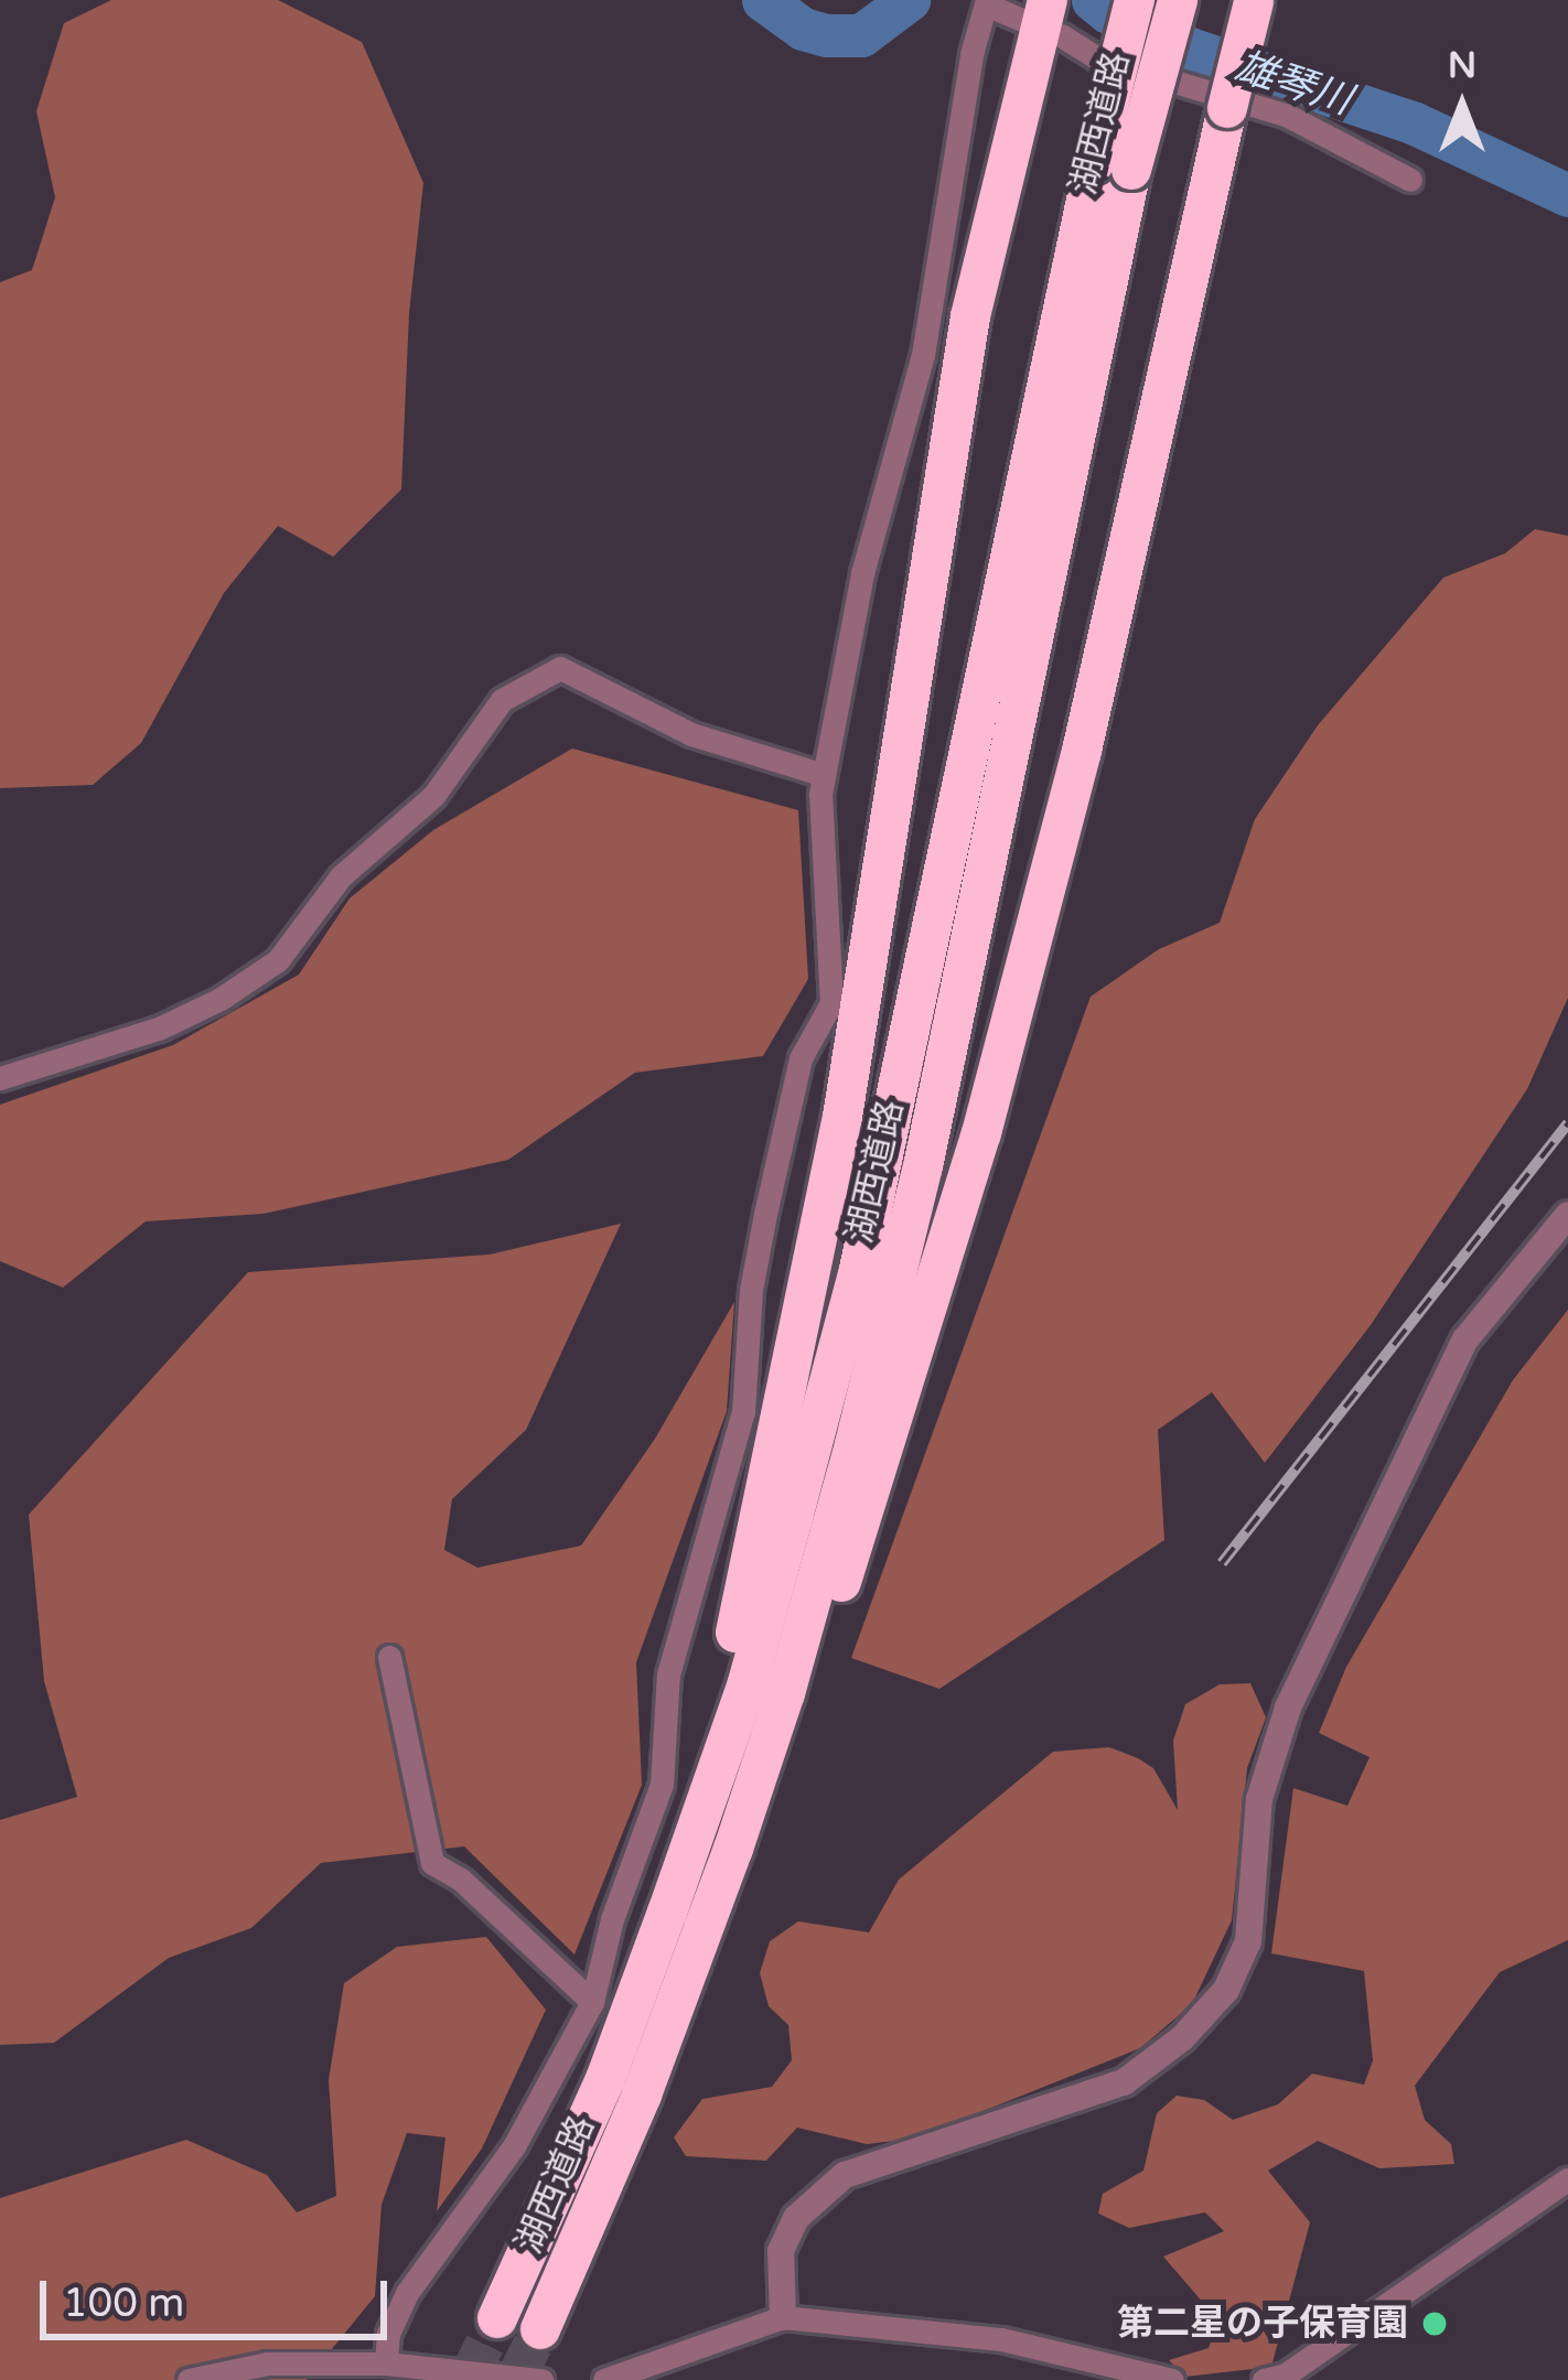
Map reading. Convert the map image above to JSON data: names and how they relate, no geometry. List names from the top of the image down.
{
  "streets": {
    "highway": ["湖西道路"]
  },
  "water": ["雄琴川"],
  "places": ["第二星の子保育園"],
  "scale_bar": "100 m",
  "north": "top"
}
